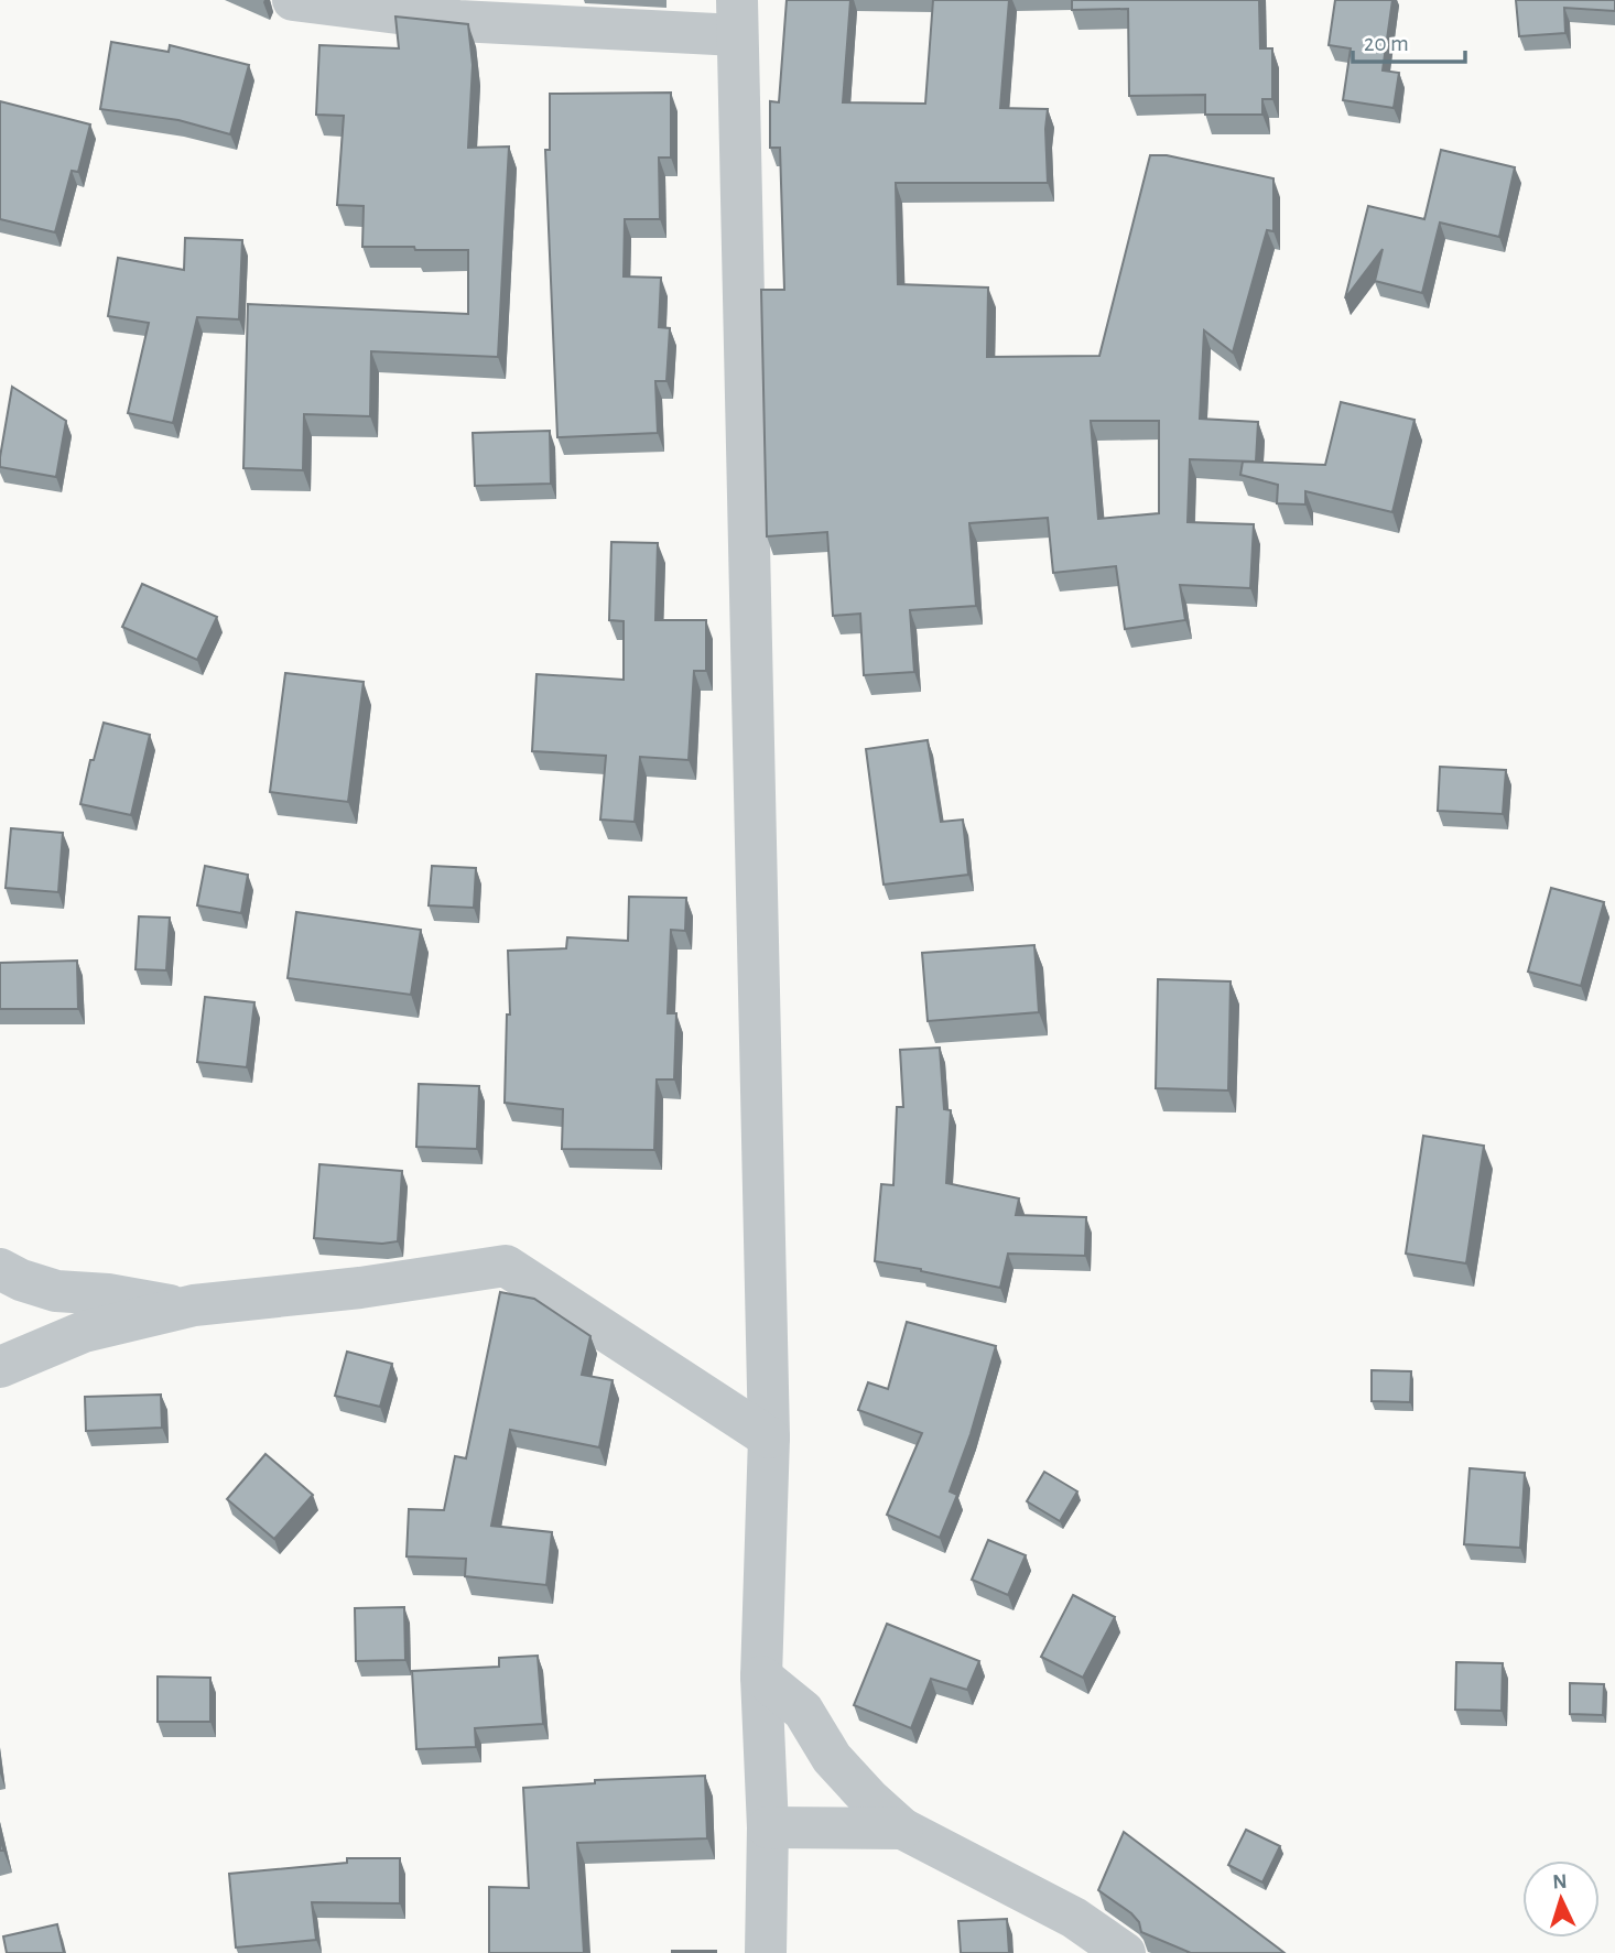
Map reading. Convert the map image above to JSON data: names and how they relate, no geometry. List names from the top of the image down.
{
  "scale_bar": "20 m",
  "north": "top"
}
